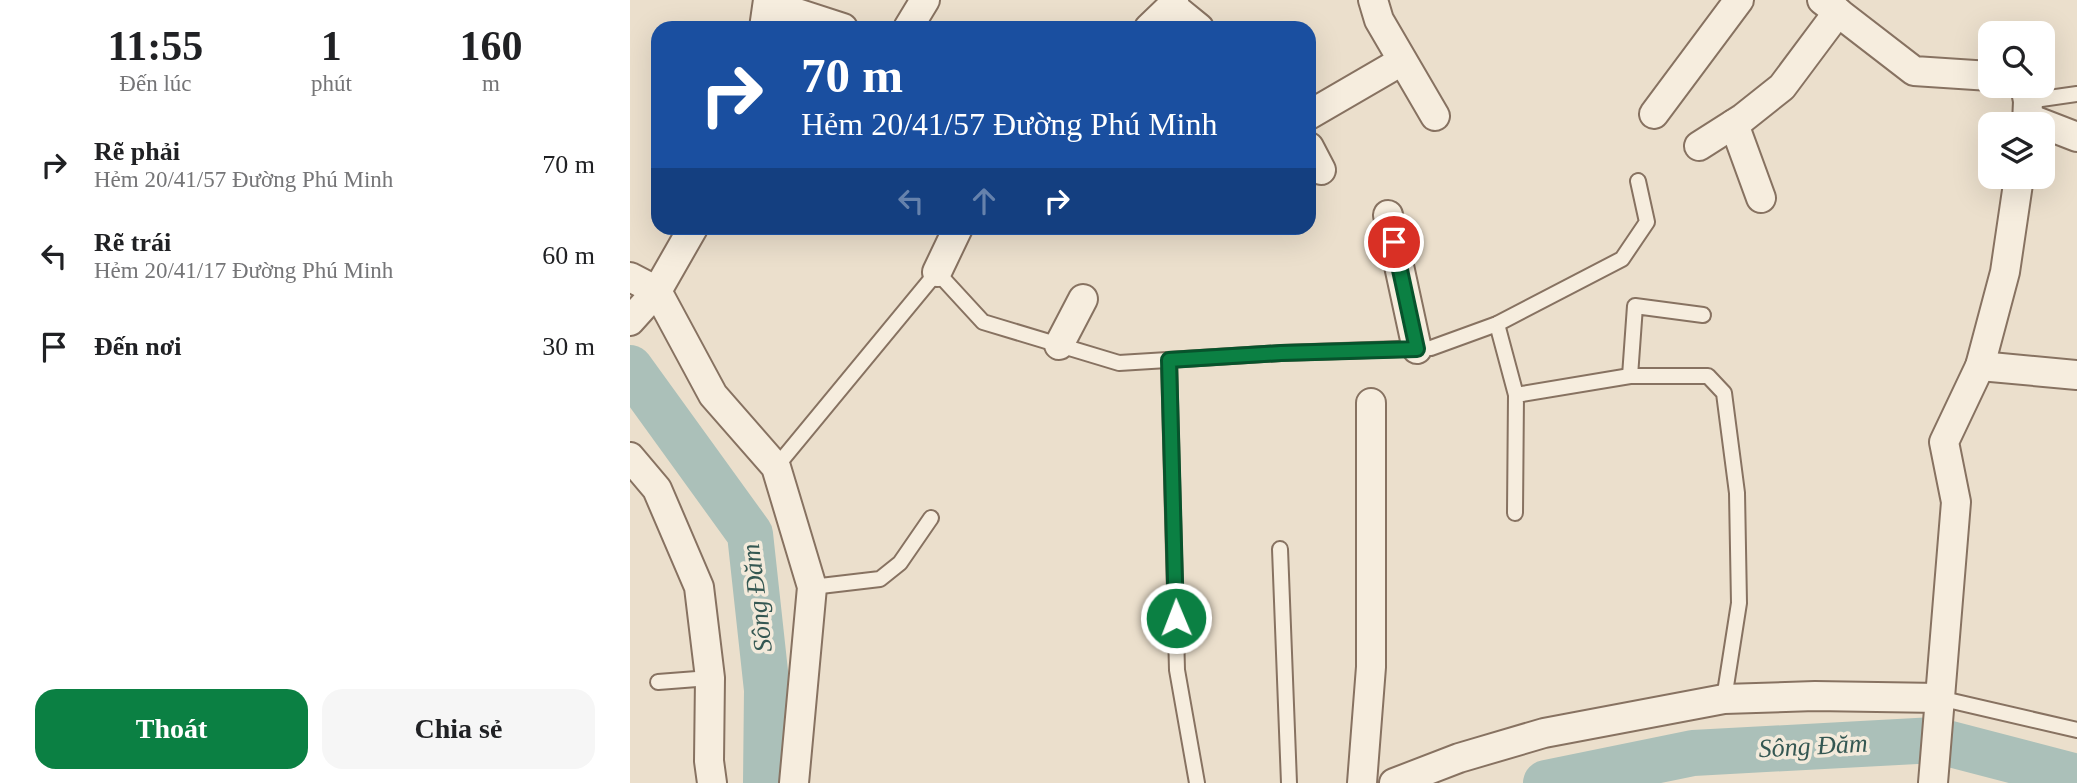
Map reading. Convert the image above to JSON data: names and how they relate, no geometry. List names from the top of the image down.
{
  "water": ["Sông Đăm"],
  "page": {
    "eta": [
      "11:55",
      "Đến lúc",
      "1",
      "phút",
      "160",
      "m"
    ],
    "turn": ["70 m", "Hẻm 20/41/57 Đường Phú Minh"],
    "list": [
      {
        "name": "Rẽ phải",
        "note": "Hẻm 20/41/57 Đường Phú Minh",
        "value": "70 m"
      },
      {
        "name": "Rẽ trái",
        "note": "Hẻm 20/41/17 Đường Phú Minh",
        "value": "60 m"
      },
      {
        "name": "Đến nơi",
        "value": "30 m"
      }
    ],
    "buttons": ["Thoát", "Chia sẻ"]
  }
}
